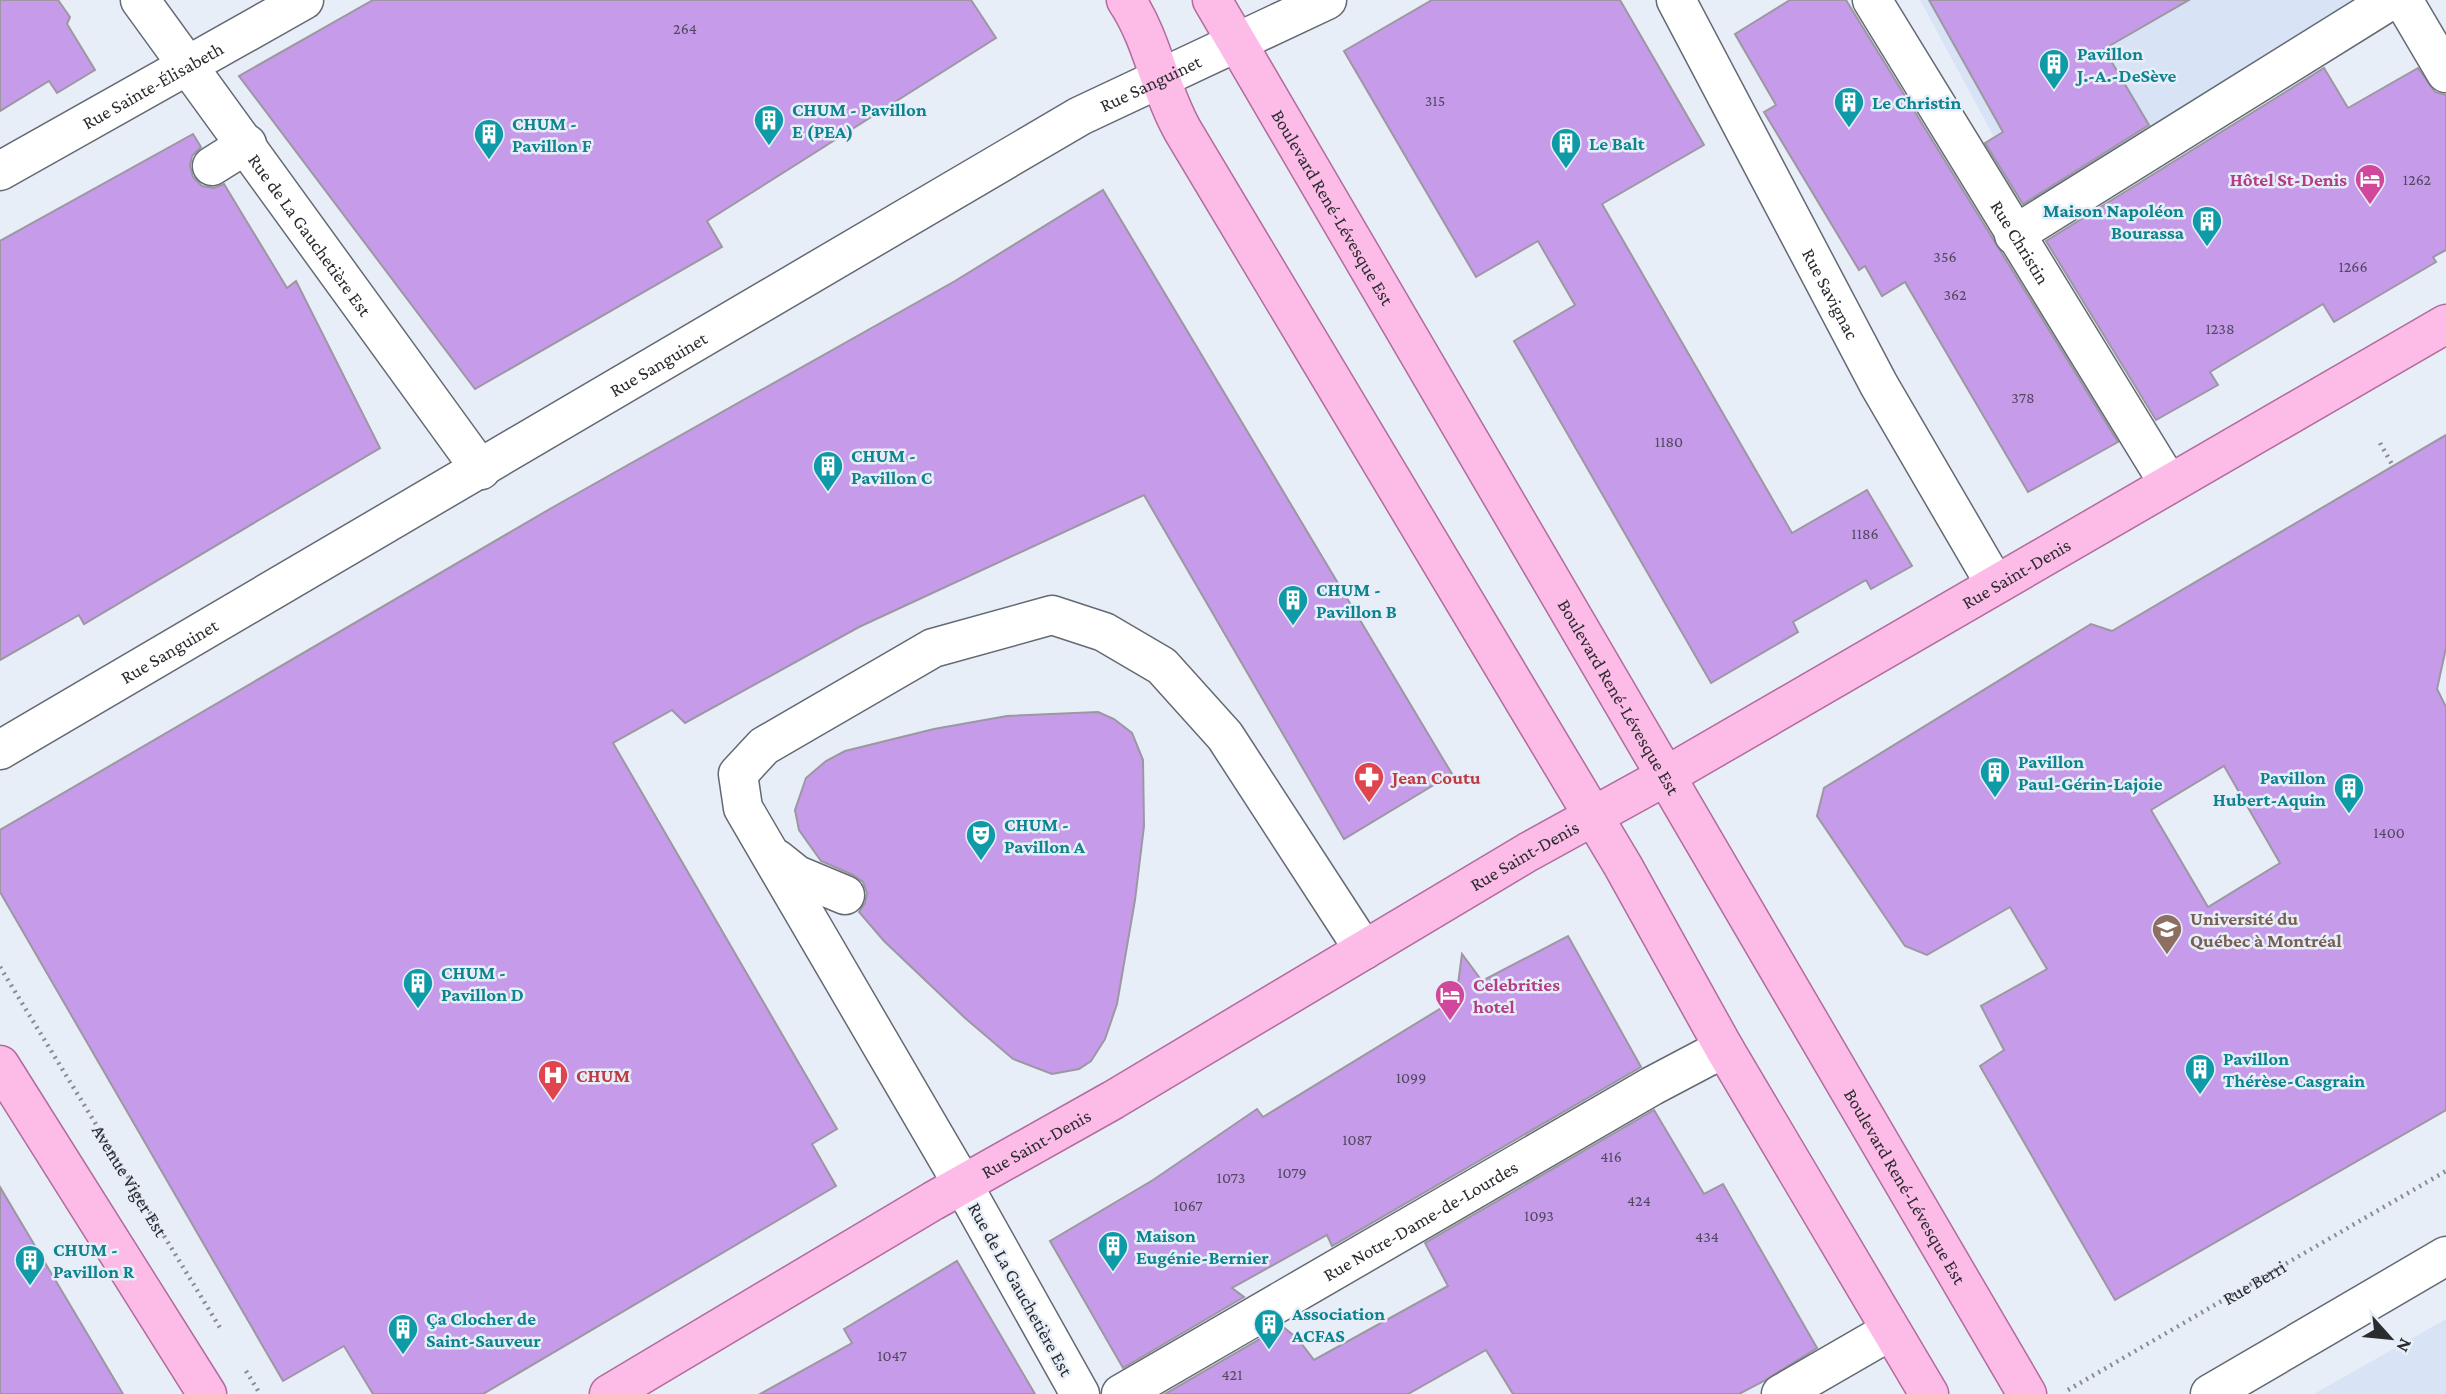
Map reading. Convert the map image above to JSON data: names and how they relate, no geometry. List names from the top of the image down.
{
  "streets": {
    "main road": ["Boulevard René-Lévesque Est", "Rue Saint-Denis"],
    "street": [
      "Rue Sanguinet",
      "Rue Sainte-Élisabeth",
      "Rue de La Gauchetière Est",
      "Rue Christin",
      "Rue Savignac",
      "Rue Notre-Dame-de-Lourdes"
    ],
    "path": ["Avenue Viger Est", "Rue Berri"]
  },
  "crossings": [
    ["Rue Sanguinet", "Boulevard René-Lévesque Est"],
    ["Rue Sanguinet", "Rue de La Gauchetière Est"],
    ["Rue Sainte-Élisabeth", "Rue de La Gauchetière Est"],
    ["Boulevard René-Lévesque Est", "Rue Saint-Denis"],
    ["Rue de La Gauchetière Est", "Rue Saint-Denis"],
    ["Rue Christin", "Rue Saint-Denis"],
    ["Rue Savignac", "Rue Saint-Denis"]
  ],
  "places": {
    "building": [
      "Pavillon J.-A.-DeSève",
      "Le Christin",
      "CHUM - Pavillon E (PEA)",
      "CHUM - Pavillon F",
      "Le Balt",
      "Maison Napoléon Bourassa",
      "CHUM - Pavillon C",
      "CHUM - Pavillon B",
      "Pavillon Paul-Gérin-Lajoie",
      "Pavillon Hubert-Aquin",
      "CHUM - Pavillon D",
      "Pavillon Thérèse-Casgrain",
      "Maison Eugénie-Bernier",
      "CHUM - Pavillon R",
      "Association ACFAS",
      "Ça Clocher de Saint-Sauveur"
    ],
    "hotel": ["Hôtel St-Denis", "Celebrities hotel"],
    "pharmacy": ["Jean Coutu"],
    "theatre": ["CHUM - Pavillon A"],
    "school or university": ["Université du Québec à Montréal"],
    "hospital": ["CHUM"]
  },
  "house_numbers": [
    "264",
    "315",
    "1262",
    "356",
    "1266",
    "362",
    "1238",
    "378",
    "1180",
    "1186",
    "1400",
    "1099",
    "1087",
    "416",
    "1079",
    "1073",
    "424",
    "1067",
    "1093",
    "434",
    "1047",
    "421"
  ],
  "north": "bottom right"
}
